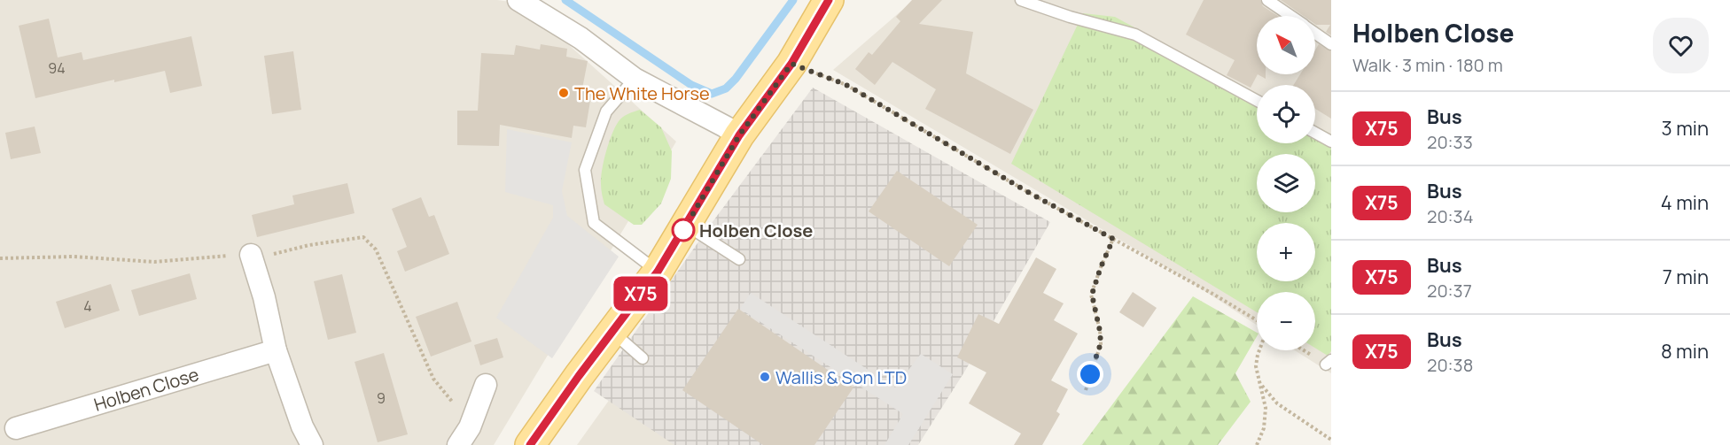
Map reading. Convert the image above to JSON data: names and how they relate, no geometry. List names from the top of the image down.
{
  "streets": {
    "street": ["Holben Close"]
  },
  "places": ["The White Horse", "Holben Close", "Wallis & Son LTD"],
  "lines": ["bus line X75"],
  "house_numbers": ["94", "4", "9"],
  "north": "top left",
  "page": {
    "on_map": "X75",
    "heading": ["Holben Close", "Walk · 3 min · 180 m"],
    "map_buttons": ["+", "−"],
    "list": [
      {
        "mark": "X75",
        "name": "Bus",
        "note": "20:33",
        "value": "3 min"
      },
      {
        "mark": "X75",
        "name": "Bus",
        "note": "20:34",
        "value": "4 min"
      },
      {
        "mark": "X75",
        "name": "Bus",
        "note": "20:37",
        "value": "7 min"
      },
      {
        "mark": "X75",
        "name": "Bus",
        "note": "20:38",
        "value": "8 min"
      }
    ]
  }
}
